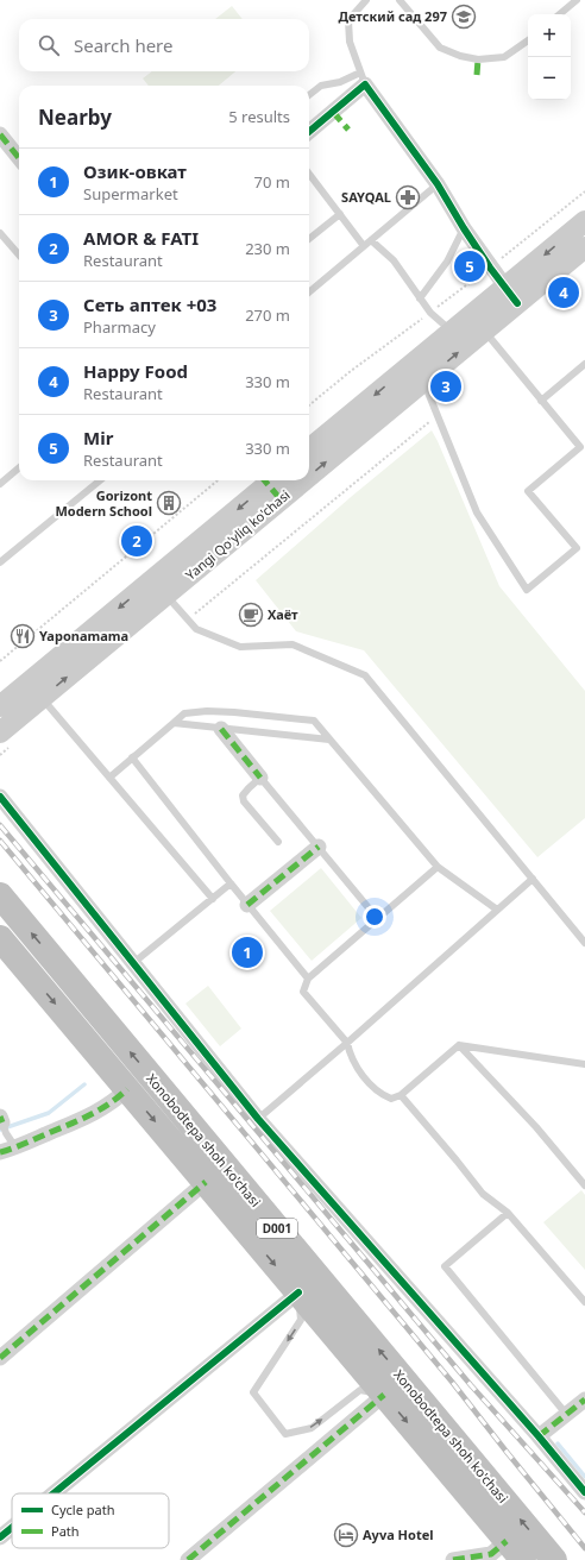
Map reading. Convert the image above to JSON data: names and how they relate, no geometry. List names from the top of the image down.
{
  "streets": {
    "highway": ["Xonobodtepa shoh ko'chasi", "D001"],
    "main road": ["Yangi Qo'yliq ko'chasi"]
  },
  "places": {
    "school or university": ["Детский сад 297"],
    "pharmacy": ["SAYQAL"],
    "building": ["Gorizont Modern School"],
    "cafe": ["Хаёт"],
    "restaurant": ["Yaponamama"],
    "hotel": ["Ayva Hotel"]
  },
  "legend": ["Cycle path", "Path"],
  "page": {
    "map_buttons": ["+", "−"],
    "search": "Search here",
    "heading": ["Nearby", "5 results"],
    "list": [
      {
        "mark": "1",
        "name": "Озик-овкат",
        "note": "Supermarket",
        "value": "70 m"
      },
      {
        "mark": "2",
        "name": "AMOR & FATI",
        "note": "Restaurant",
        "value": "230 m"
      },
      {
        "mark": "3",
        "name": "Сеть аптек +03",
        "note": "Pharmacy",
        "value": "270 m"
      },
      {
        "mark": "4",
        "name": "Happy Food",
        "note": "Restaurant",
        "value": "330 m"
      },
      {
        "mark": "5",
        "name": "Mir",
        "note": "Restaurant",
        "value": "330 m"
      }
    ],
    "pins": [
      "5",
      "4",
      "3",
      "2",
      "1"
    ]
  }
}
